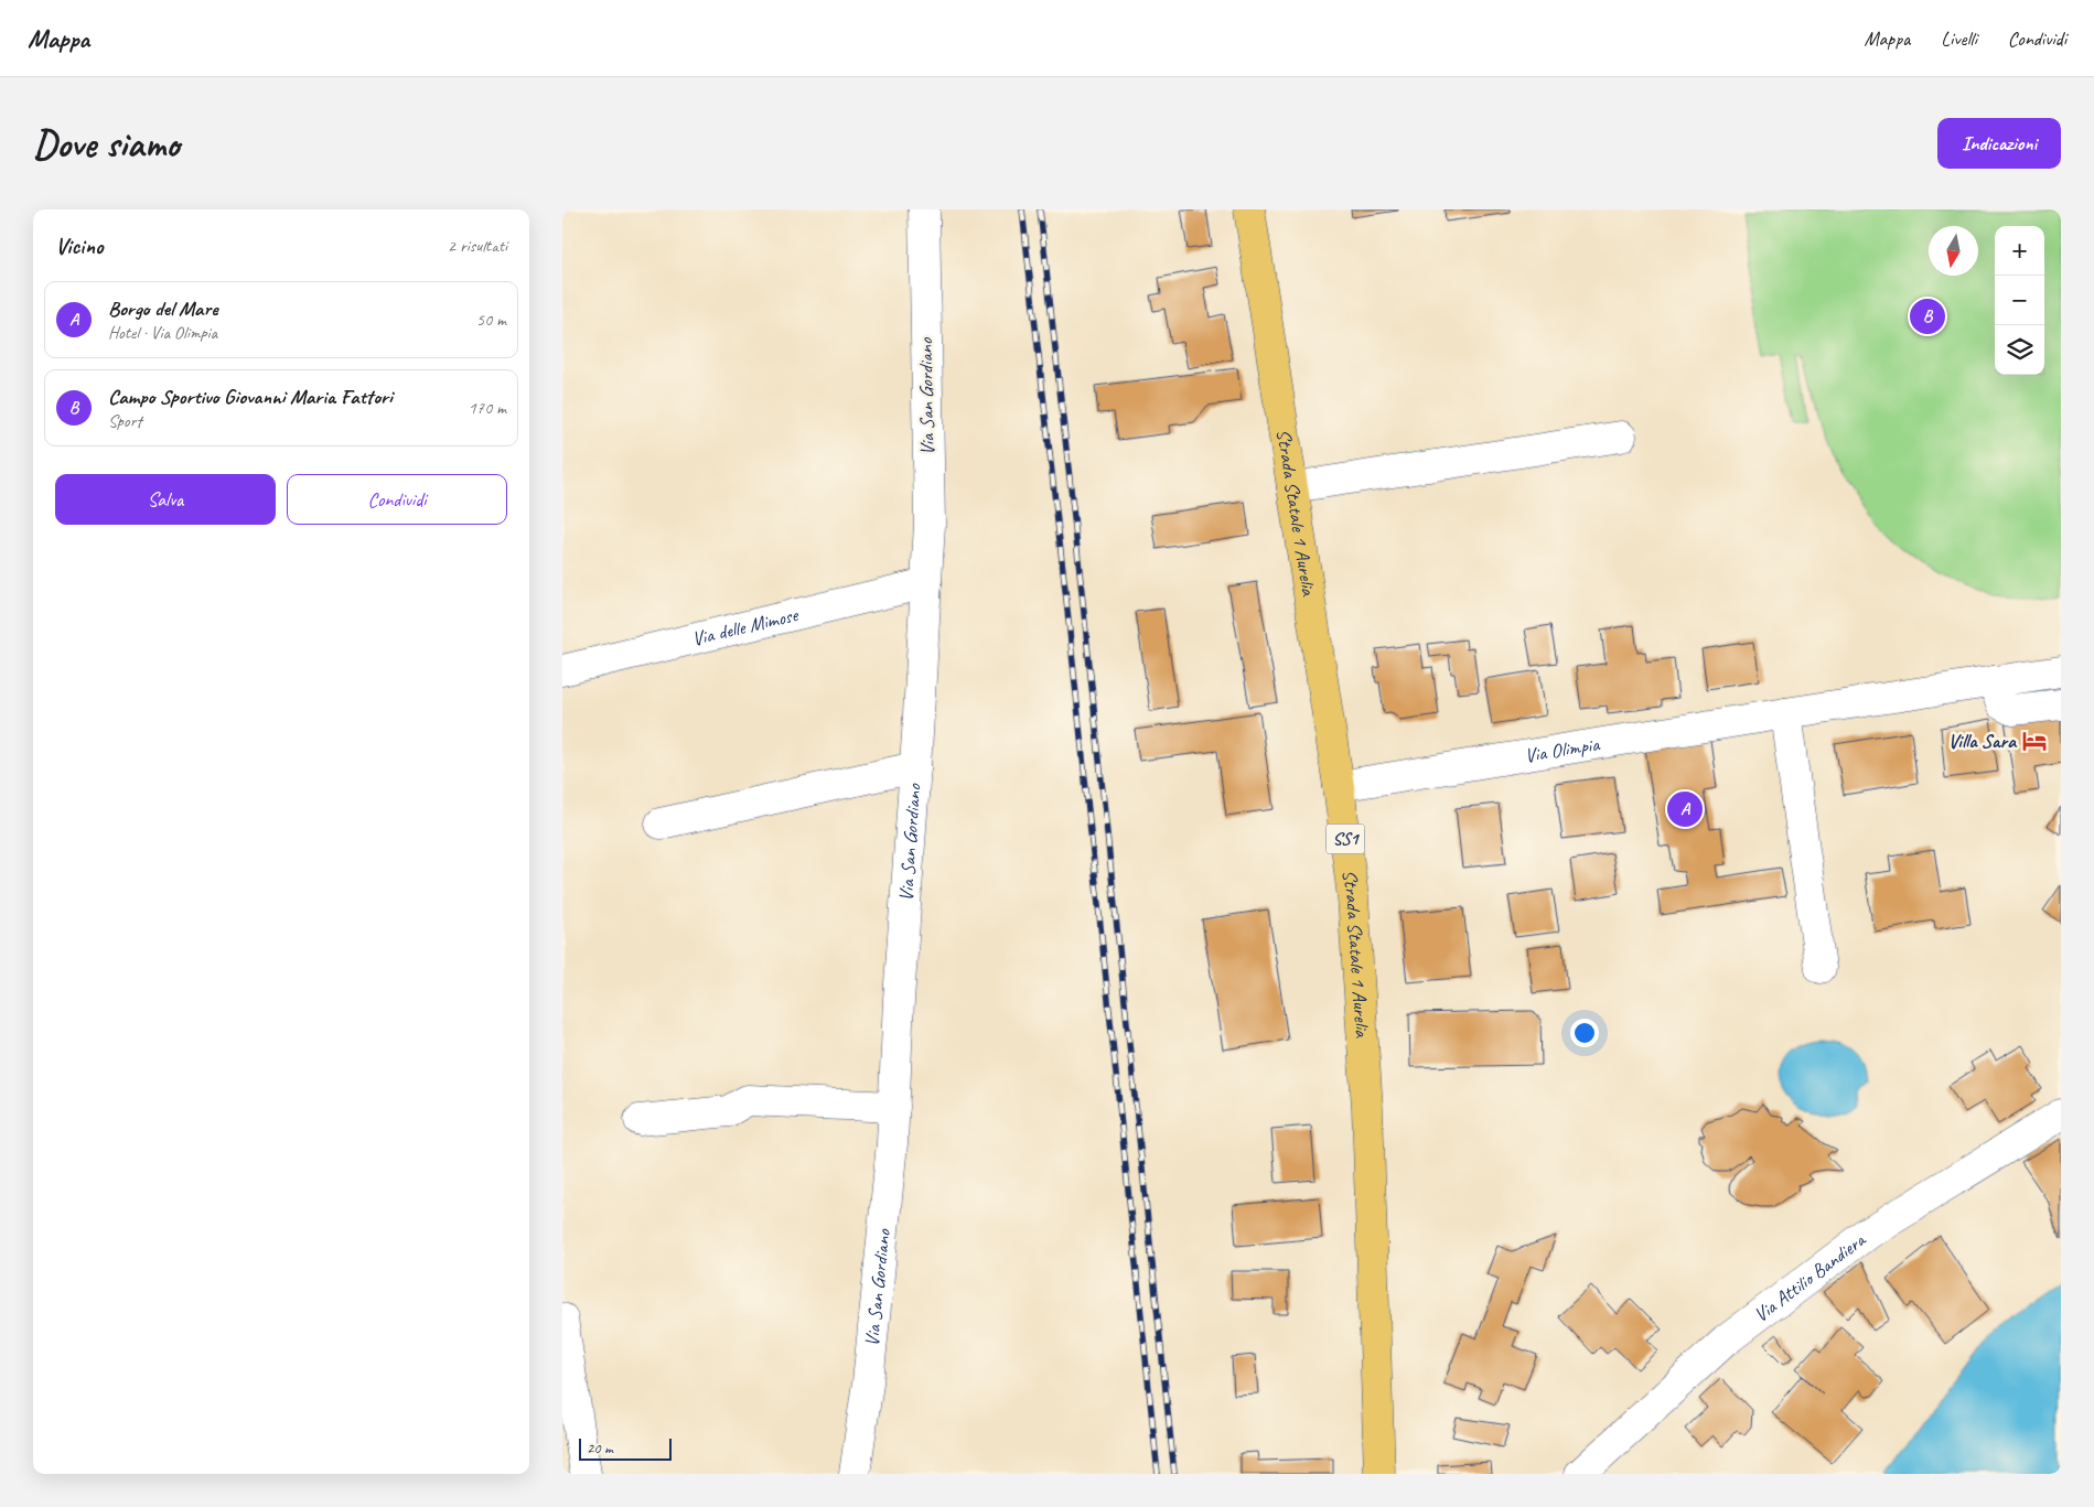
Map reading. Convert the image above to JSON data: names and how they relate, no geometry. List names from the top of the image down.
{
  "streets": {
    "main road": ["Strada Statale 1 Aurelia", "SS1"],
    "street": [
      "Via San Gordiano",
      "Via delle Mimose",
      "Via Olimpia",
      "Via Attilio Bandiera"
    ]
  },
  "crossings": [
    ["Via San Gordiano", "Via delle Mimose"],
    ["Strada Statale 1 Aurelia", "Via Olimpia"]
  ],
  "places": {
    "hotel": ["Villa Sara"]
  },
  "scale_bar": "20 m",
  "north": "bottom",
  "page": {
    "header": "Mappa",
    "nav": ["Mappa", "Livelli", "Condividi"],
    "buttons": [
      "Indicazioni",
      ["Salva", "Condividi"]
    ],
    "title": "Dove siamo",
    "heading": ["Vicino", "2 risultati"],
    "map_buttons": ["+", "−"],
    "list": [
      {
        "mark": "A",
        "name": "Borgo del Mare",
        "note": "Hotel · Via Olimpia",
        "value": "50 m"
      },
      {
        "mark": "B",
        "name": "Campo Sportivo Giovanni Maria Fattori",
        "note": "Sport",
        "value": "170 m"
      }
    ],
    "pins": ["B", "A"],
    "scale": "20 m"
  }
}
